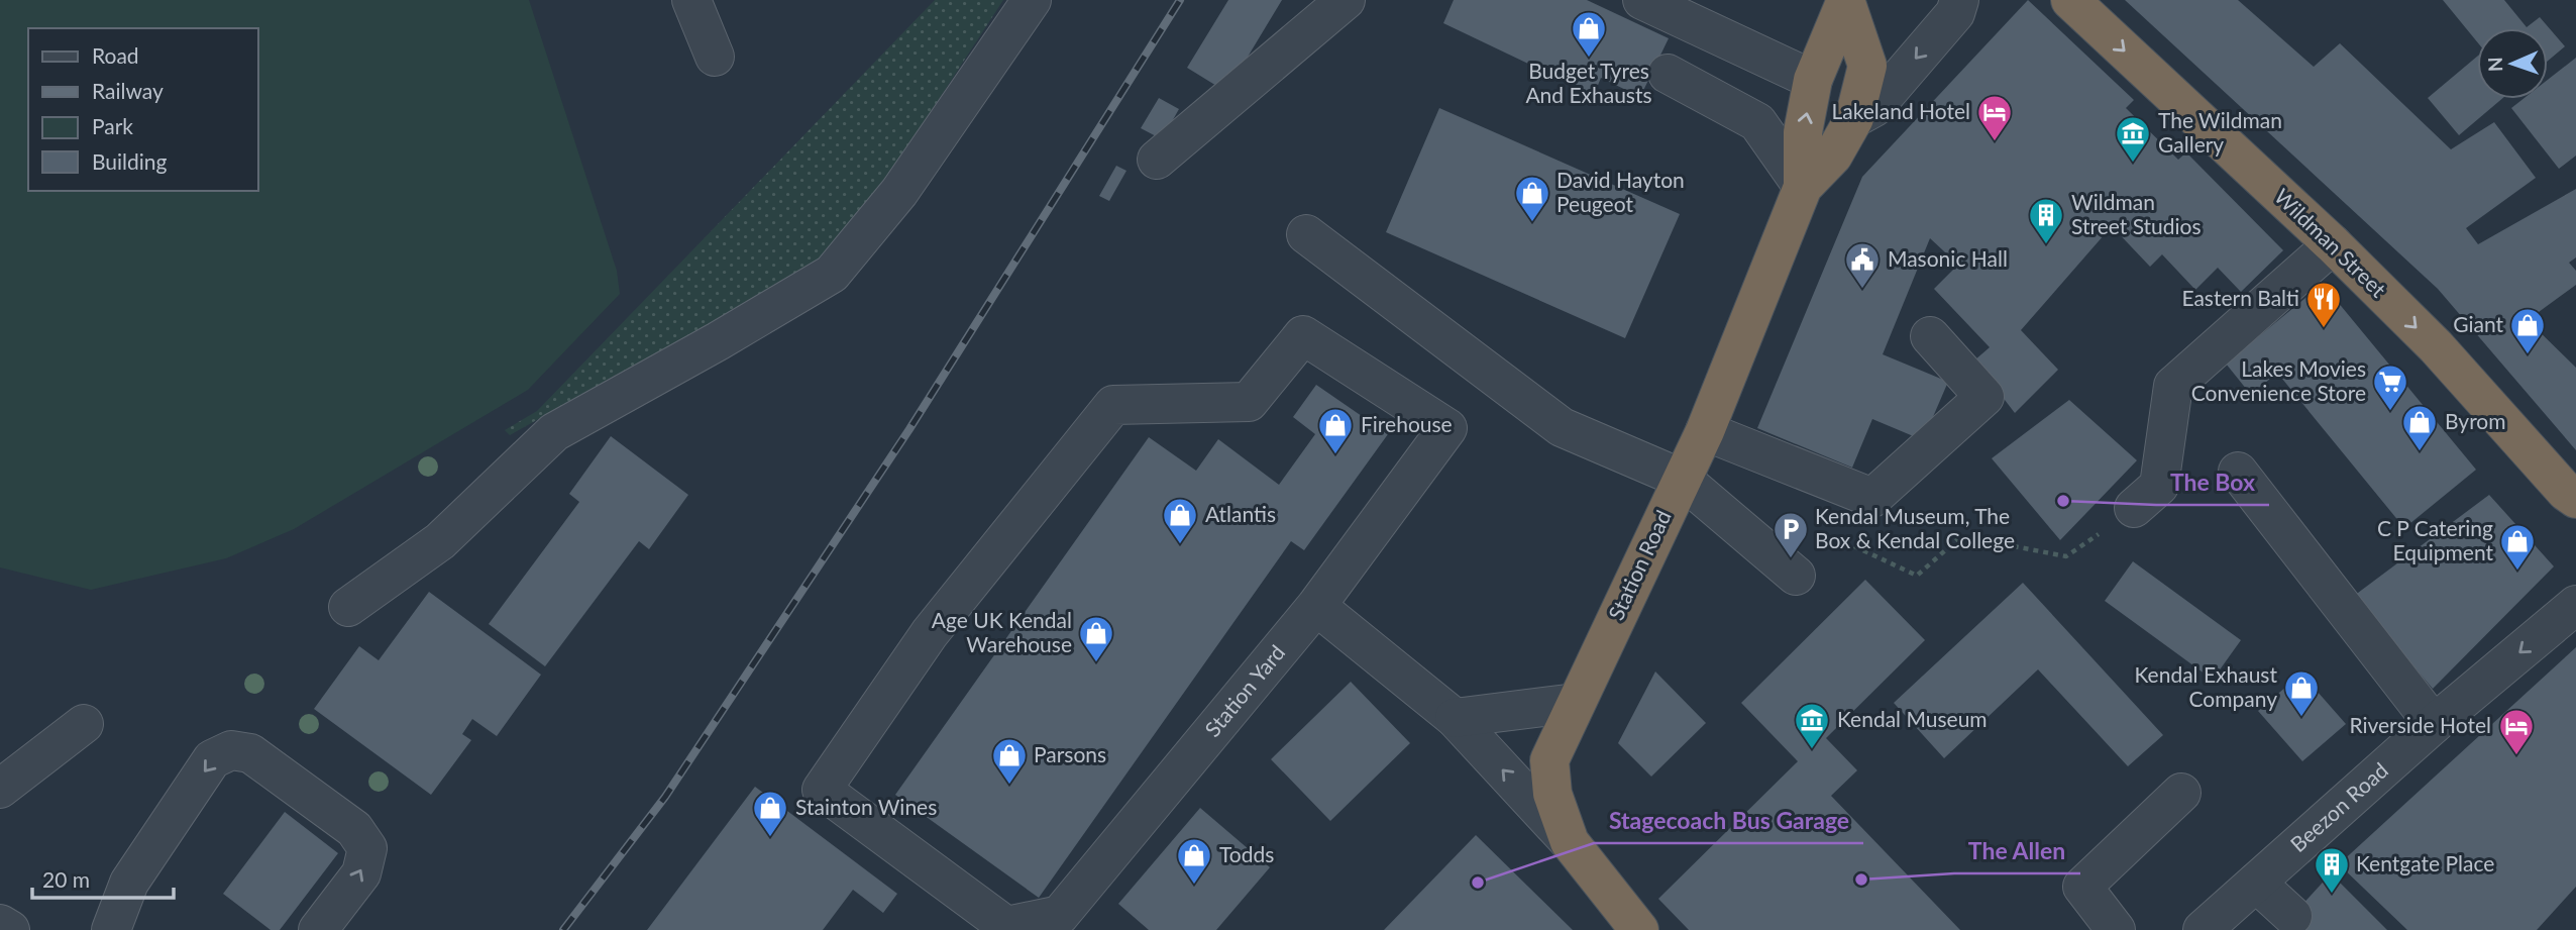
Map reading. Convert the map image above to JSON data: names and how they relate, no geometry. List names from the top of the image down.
{
  "streets": {
    "highway": ["Wildman Street", "Station Road"],
    "street": ["Station Yard", "Beezon Road"]
  },
  "one_way": ["Wildman Street", "Beezon Road"],
  "places": {
    "shop": [
      "Budget Tyres And Exhausts",
      "David Hayton Peugeot",
      "Giant",
      "Byrom",
      "Firehouse",
      "Atlantis",
      "C P Catering Equipment",
      "Age UK Kendal Warehouse",
      "Kendal Exhaust Company",
      "Parsons",
      "Stainton Wines",
      "Todds"
    ],
    "hotel": ["Lakeland Hotel", "Riverside Hotel"],
    "museum": ["The Wildman Gallery", "Kendal Museum"],
    "building": ["Wildman Street Studios", "Kentgate Place"],
    "public building": ["Masonic Hall"],
    "restaurant": ["Eastern Balti"],
    "supermarket": ["Lakes Movies Convenience Store"],
    "other": ["The Box", "The Allen", "Stagecoach Bus Garage"],
    "parking": ["Kendal Museum, The Box & Kendal College"]
  },
  "legend": [
    "Road",
    "Railway",
    "Park",
    "Building"
  ],
  "scale_bar": "20 m",
  "north": "left"
}
